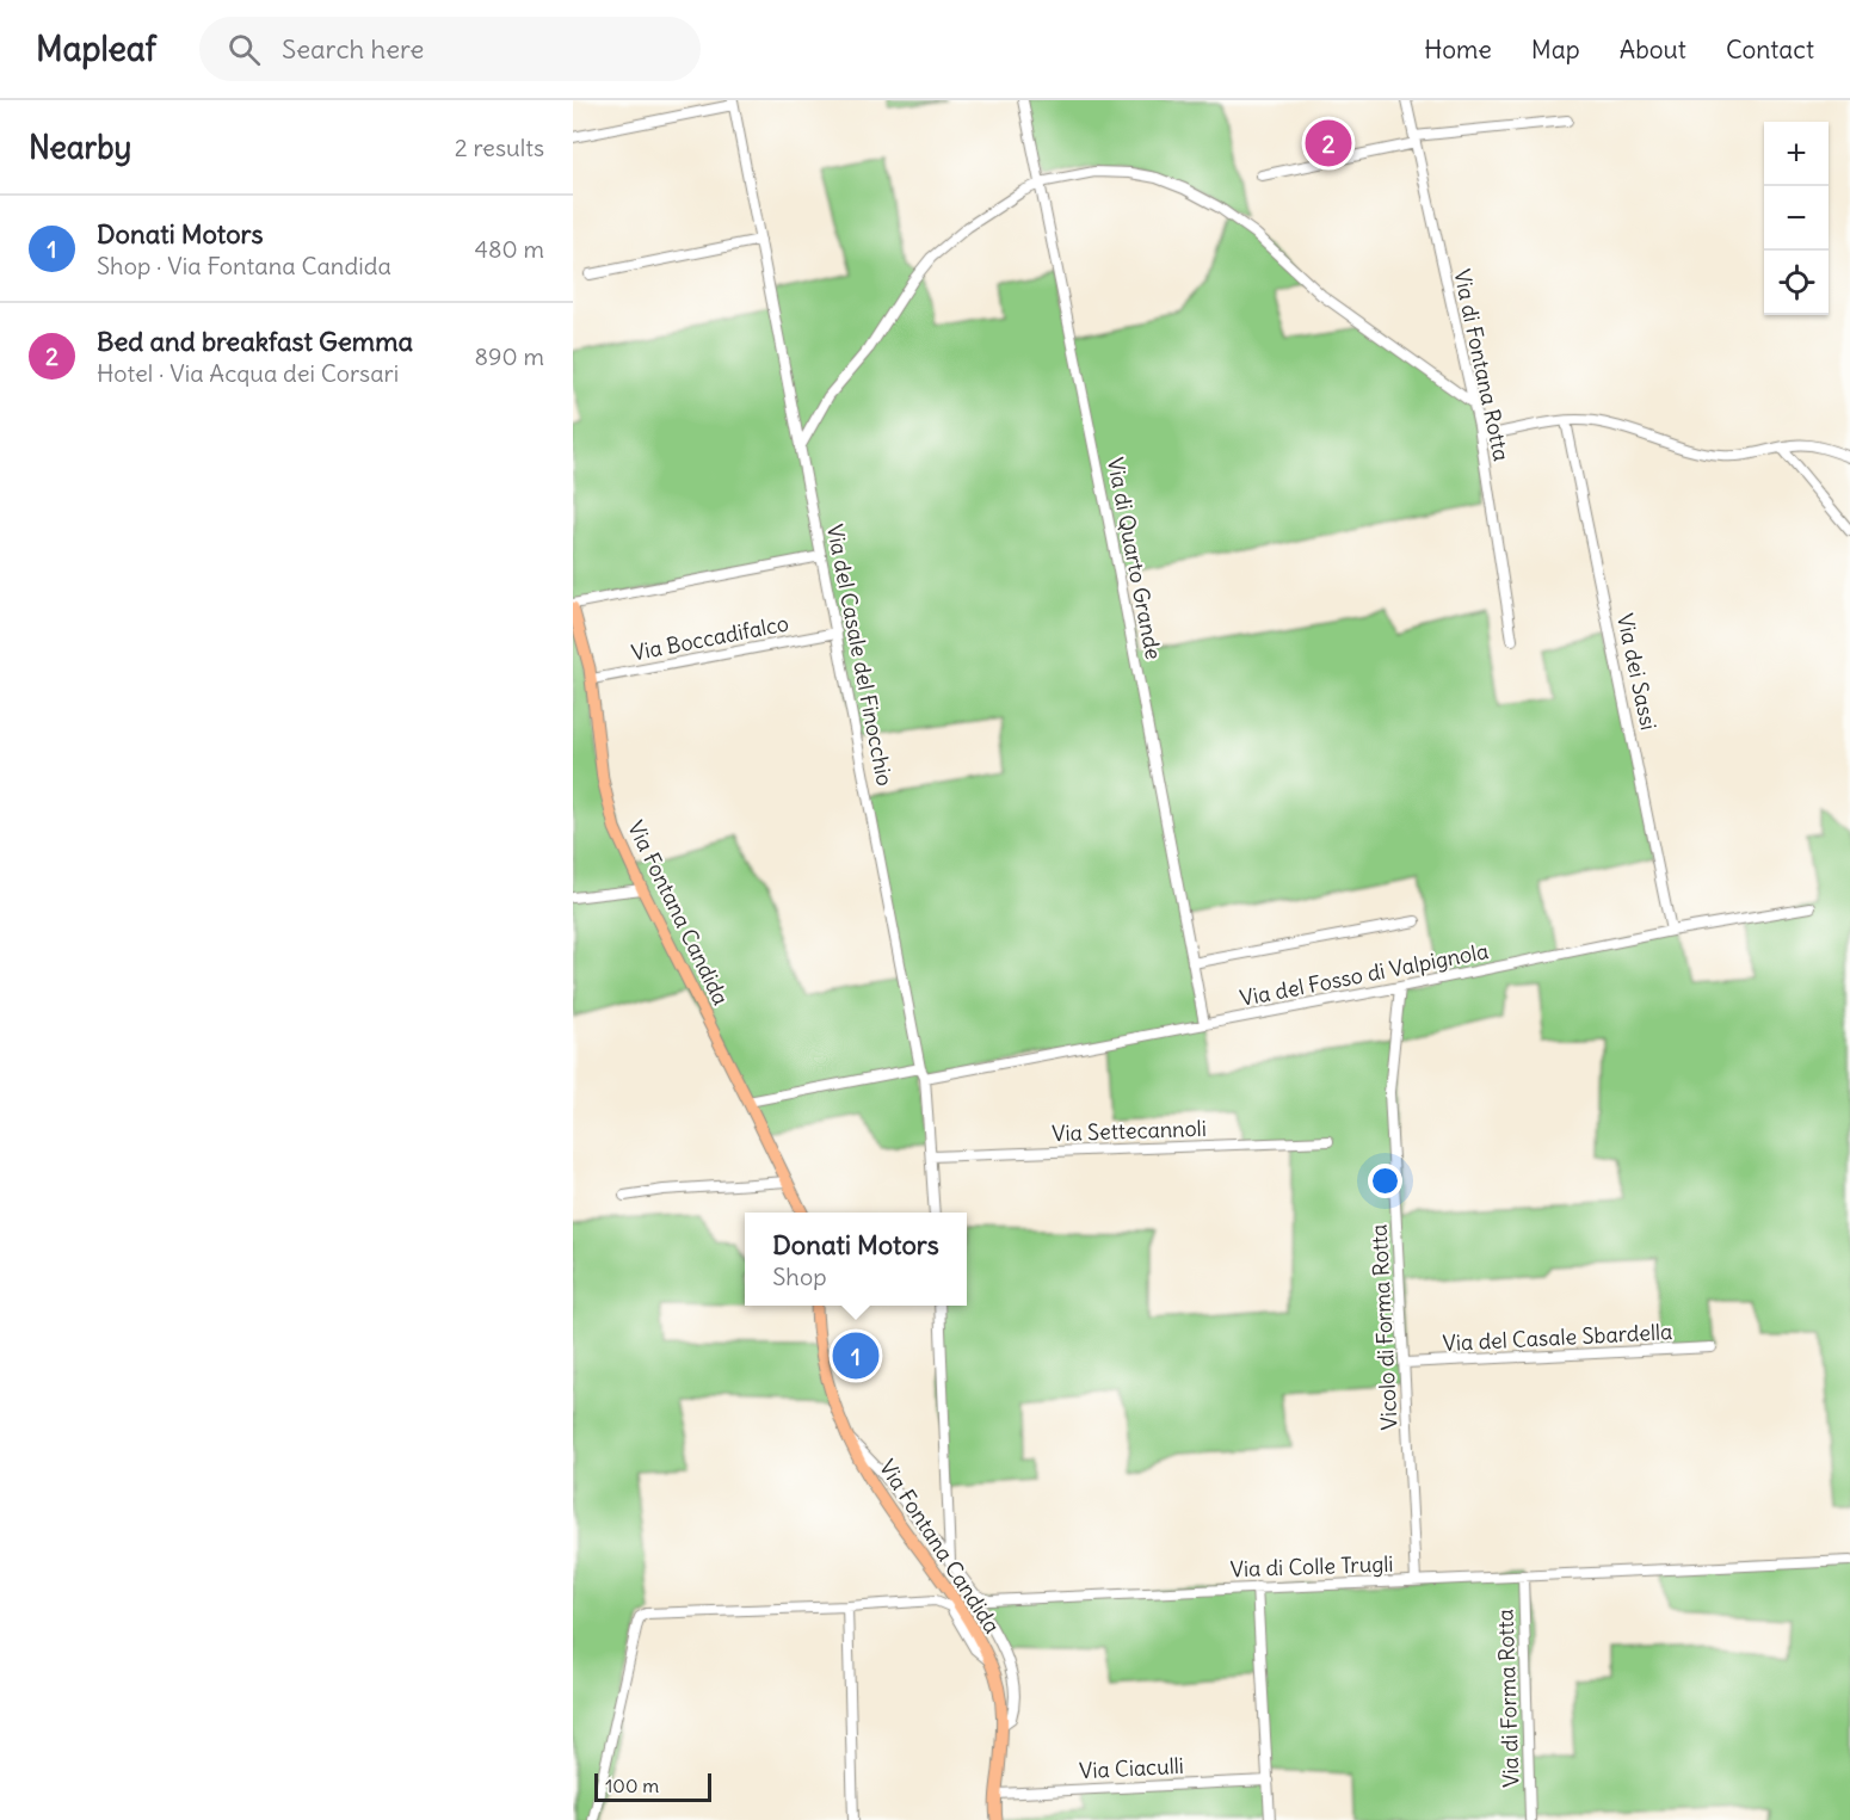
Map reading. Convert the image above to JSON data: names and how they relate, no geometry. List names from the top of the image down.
{
  "streets": {
    "main road": ["Via Fontana Candida"],
    "street": [
      "Via di Fontana Rotta",
      "Via di Quarto Grande",
      "Via Boccadifalco",
      "Via del Casale del Finocchio",
      "Via dei Sassi",
      "Via del Fosso di Valpignola",
      "Via Settecannoli",
      "Vicolo di Forma Rotta",
      "Via del Casale Sbardella",
      "Via di Colle Trugli",
      "Via di Forma Rotta",
      "Via Ciaculli"
    ]
  },
  "crossings": [
    ["Via di Quarto Grande", "Via del Fosso di Valpignola"],
    ["Via Boccadifalco", "Via del Casale del Finocchio"],
    ["Via Boccadifalco", "Via Fontana Candida"],
    ["Via del Casale del Finocchio", "Via del Fosso di Valpignola"],
    ["Via del Casale del Finocchio", "Via Settecannoli"],
    ["Via dei Sassi", "Via del Fosso di Valpignola"],
    ["Via Fontana Candida", "Via di Colle Trugli"],
    ["Via Fontana Candida", "Via Ciaculli"],
    ["Via del Fosso di Valpignola", "Vicolo di Forma Rotta"],
    ["Vicolo di Forma Rotta", "Via del Casale Sbardella"],
    ["Vicolo di Forma Rotta", "Via di Colle Trugli"],
    ["Via di Colle Trugli", "Via di Forma Rotta"]
  ],
  "scale_bar": "100 m",
  "page": {
    "header": "Mapleaf",
    "search": "Search here",
    "nav": [
      "Home",
      "Map",
      "About",
      "Contact"
    ],
    "heading": ["Nearby", "2 results"],
    "pins": ["2", "1"],
    "map_buttons": ["+", "−"],
    "list": [
      {
        "mark": "1",
        "name": "Donati Motors",
        "note": "Shop · Via Fontana Candida",
        "value": "480 m"
      },
      {
        "mark": "2",
        "name": "Bed and breakfast Gemma",
        "note": "Hotel · Via Acqua dei Corsari",
        "value": "890 m"
      }
    ],
    "popup": ["Donati Motors", "Shop"],
    "scale": "100 m"
  }
}
